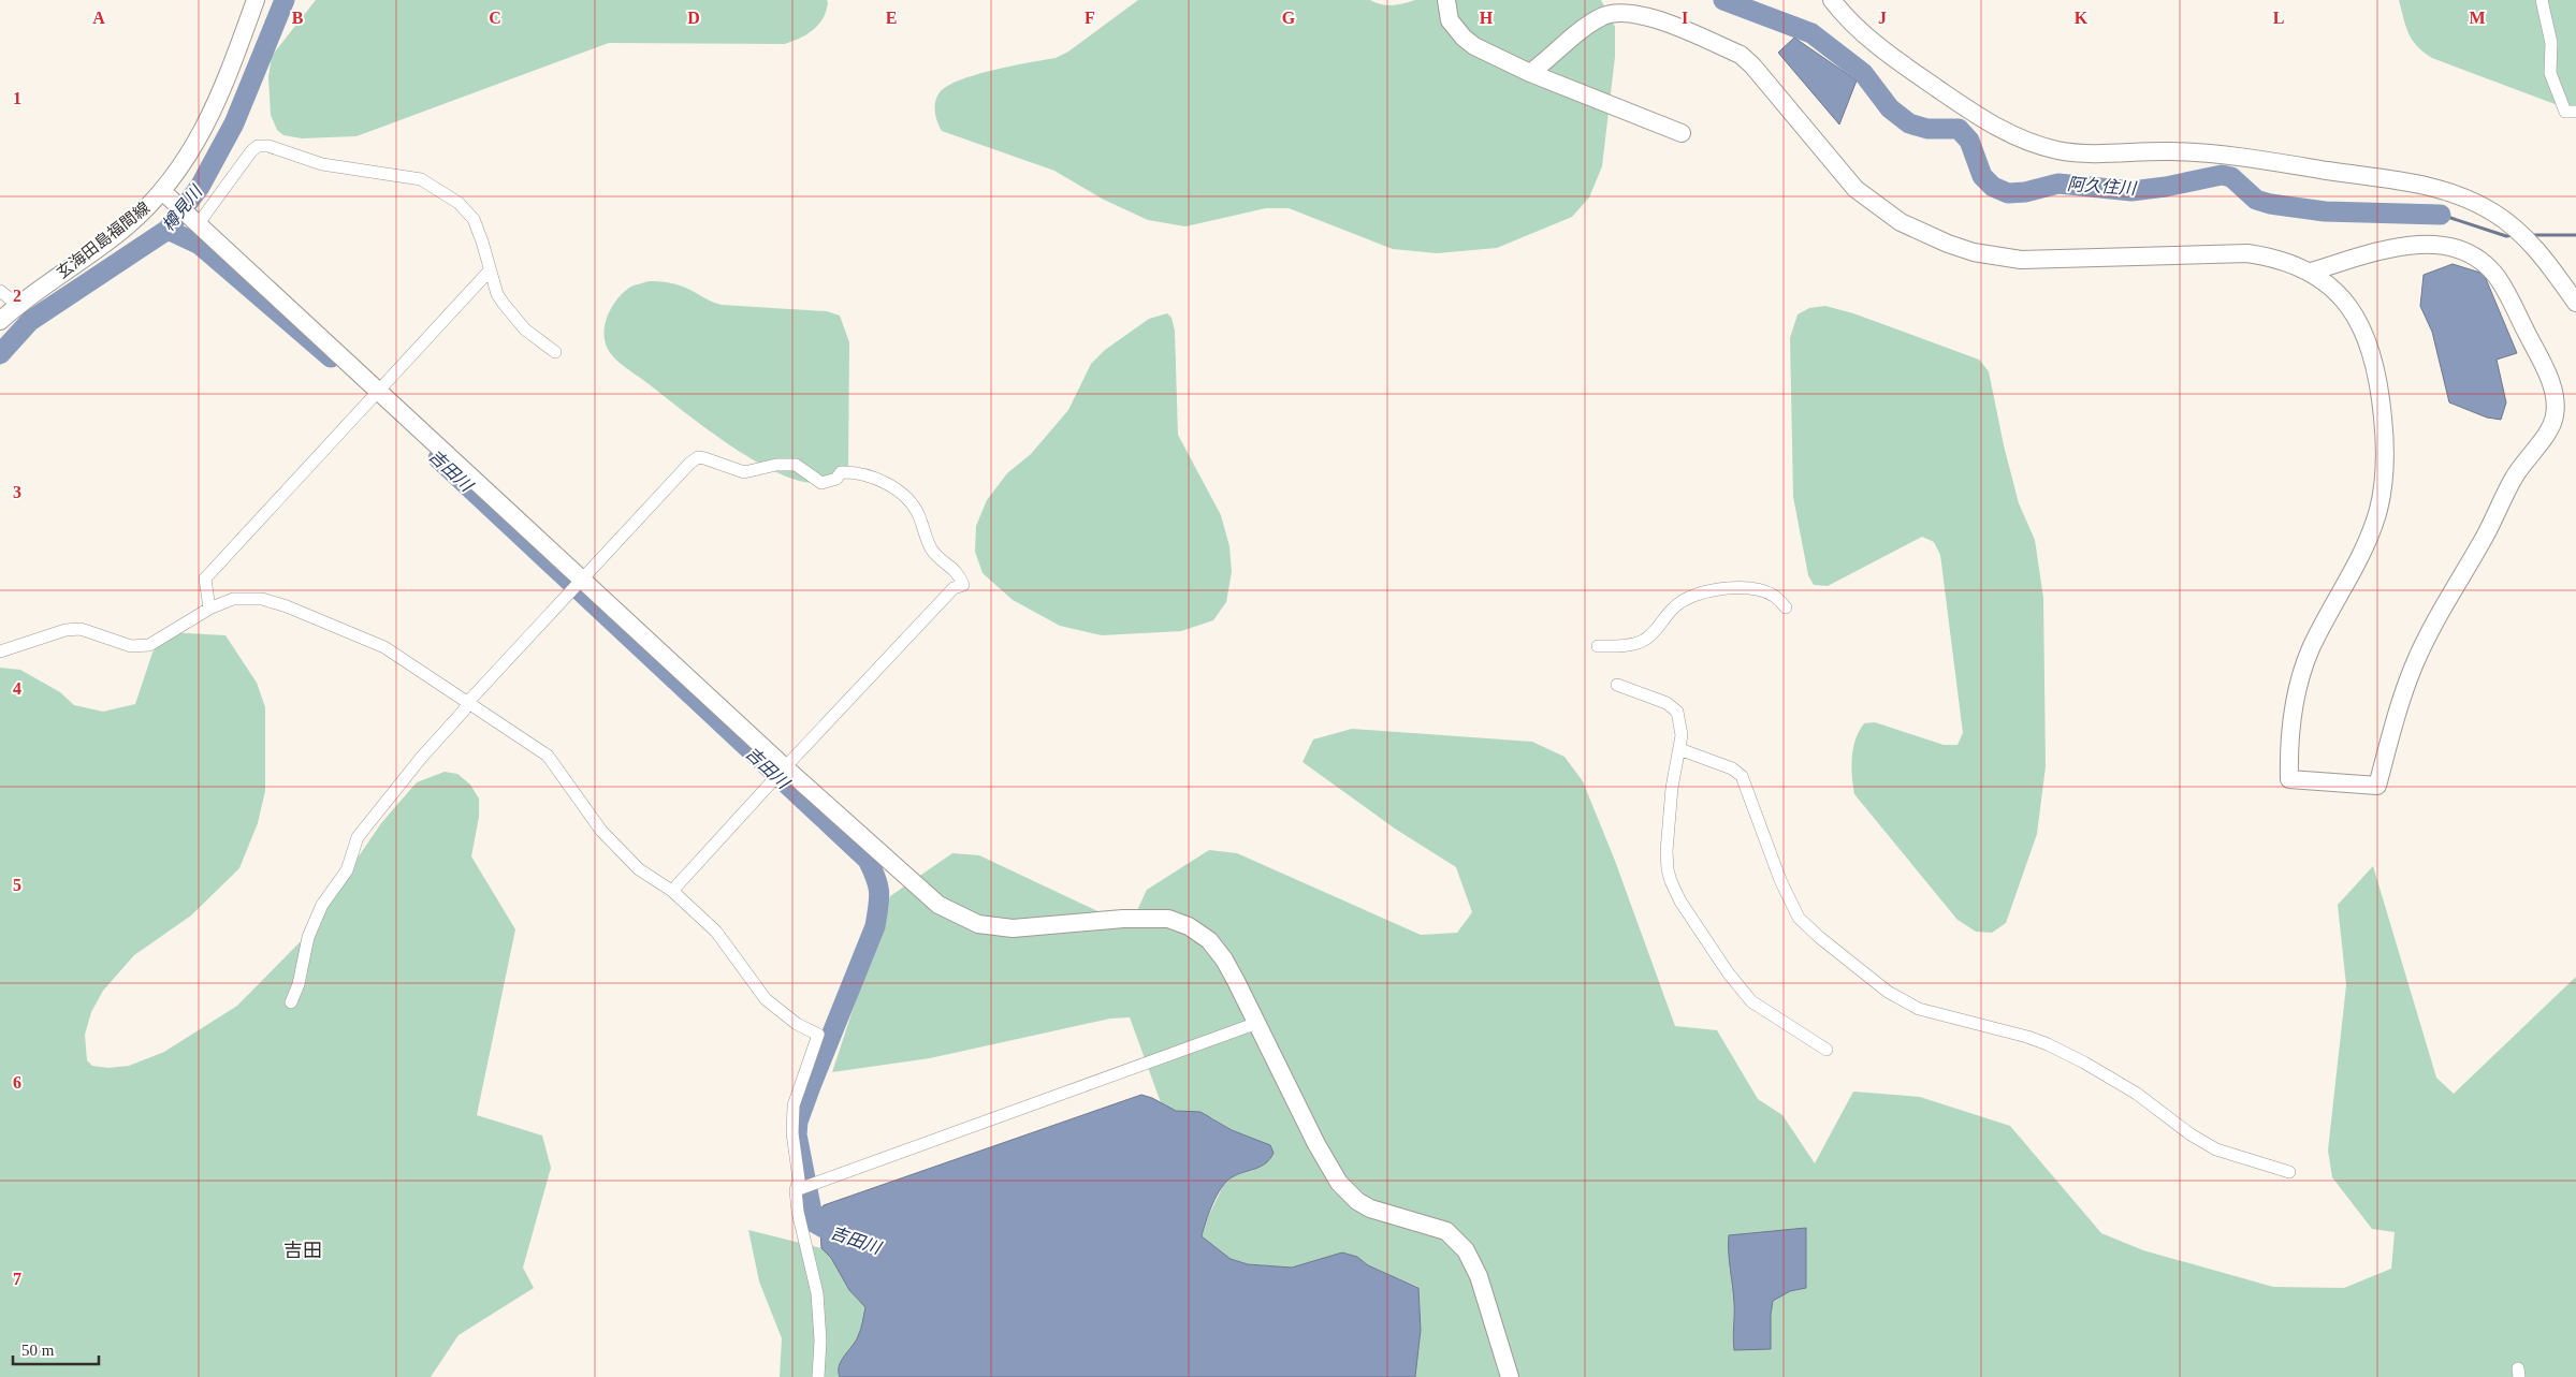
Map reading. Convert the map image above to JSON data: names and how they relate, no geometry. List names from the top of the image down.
{
  "streets": {
    "street": ["玄海田島福間線"]
  },
  "districts": ["吉田"],
  "water": ["阿久住川", "樽見川", "吉田川"],
  "scale_bar": "50 m",
  "grid": {
    "columns": [
      "A",
      "B",
      "C",
      "D",
      "E",
      "F",
      "G",
      "H",
      "I",
      "J",
      "K",
      "L",
      "M"
    ],
    "rows": [
      "1",
      "2",
      "3",
      "4",
      "5",
      "6",
      "7"
    ]
  }
}
